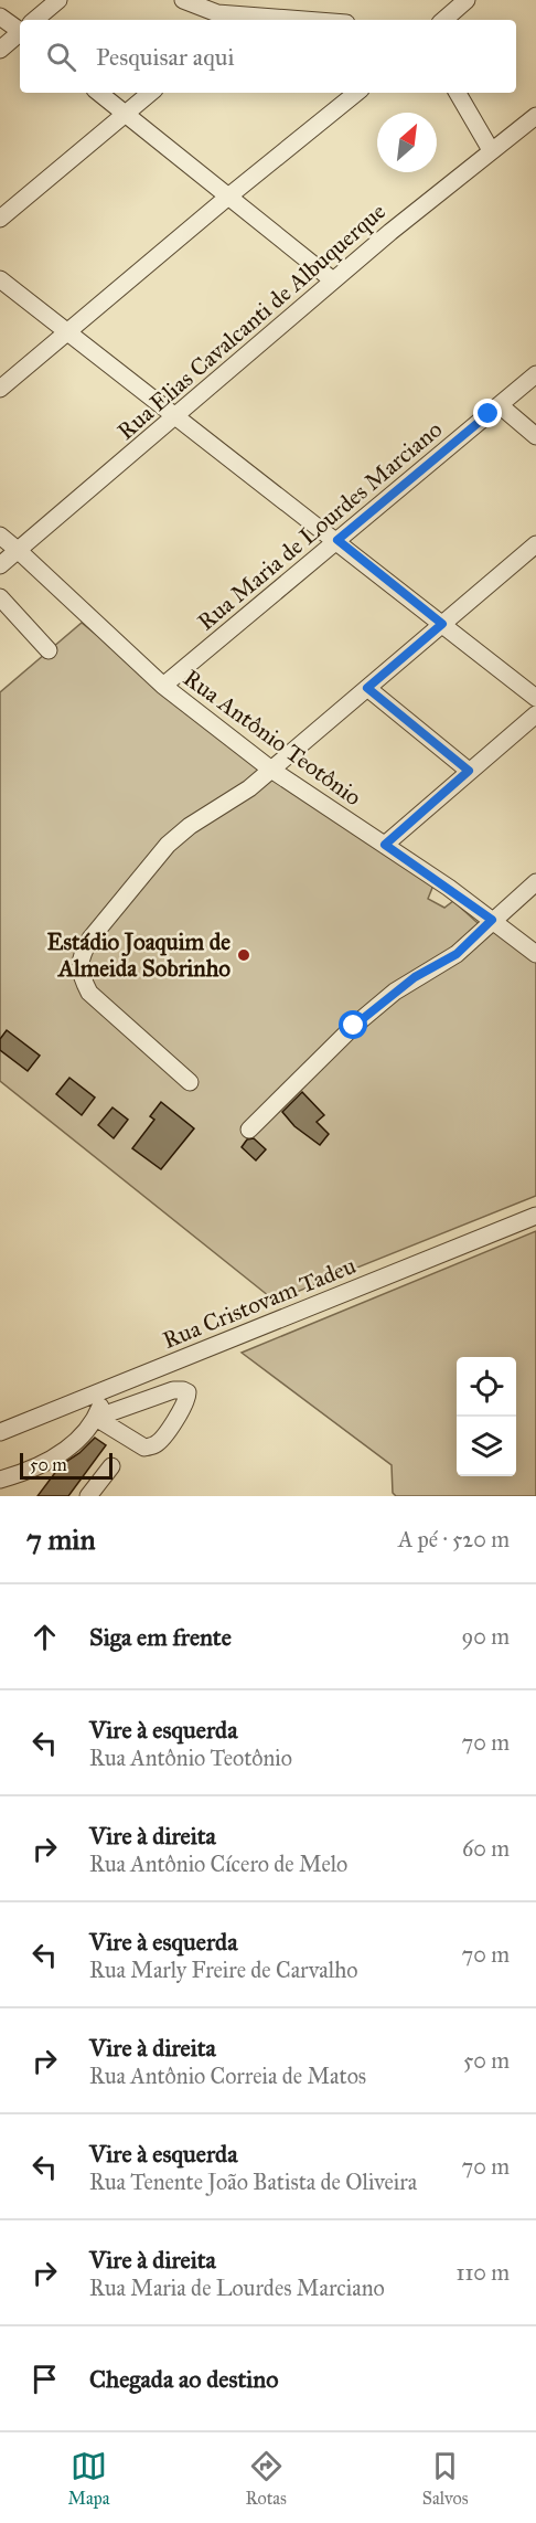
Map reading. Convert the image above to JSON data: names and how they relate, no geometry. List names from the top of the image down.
{
  "streets": {
    "street": [
      "Rua Elias Cavalcanti de Albuquerque",
      "Rua Maria de Lourdes Marciano",
      "Rua Antônio Teotônio",
      "Rua Cristovam Tadeu"
    ]
  },
  "crossings": [
    ["Rua Elias Cavalcanti de Albuquerque", "Rua Antônio Teotônio"],
    ["Rua Maria de Lourdes Marciano", "Rua Antônio Teotônio"]
  ],
  "places": ["Estádio Joaquim de Almeida Sobrinho"],
  "scale_bar": "50 m",
  "north": "top right",
  "page": {
    "search": "Pesquisar aqui",
    "scale": "50 m",
    "heading": ["7 min", "A pé · 520 m"],
    "list": [
      ["Siga em frente", "90 m"],
      ["Vire à esquerda", "Rua Antônio Teotônio", "70 m"],
      ["Vire à direita", "Rua Antônio Cícero de Melo", "60 m"],
      ["Vire à esquerda", "Rua Marly Freire de Carvalho", "70 m"],
      ["Vire à direita", "Rua Antônio Correia de Matos", "50 m"],
      ["Vire à esquerda", "Rua Tenente João Batista de Oliveira", "70 m"],
      ["Vire à direita", "Rua Maria de Lourdes Marciano", "110 m"],
      "Chegada ao destino"
    ],
    "nav": ["Mapa", "Rotas", "Salvos"]
  }
}
